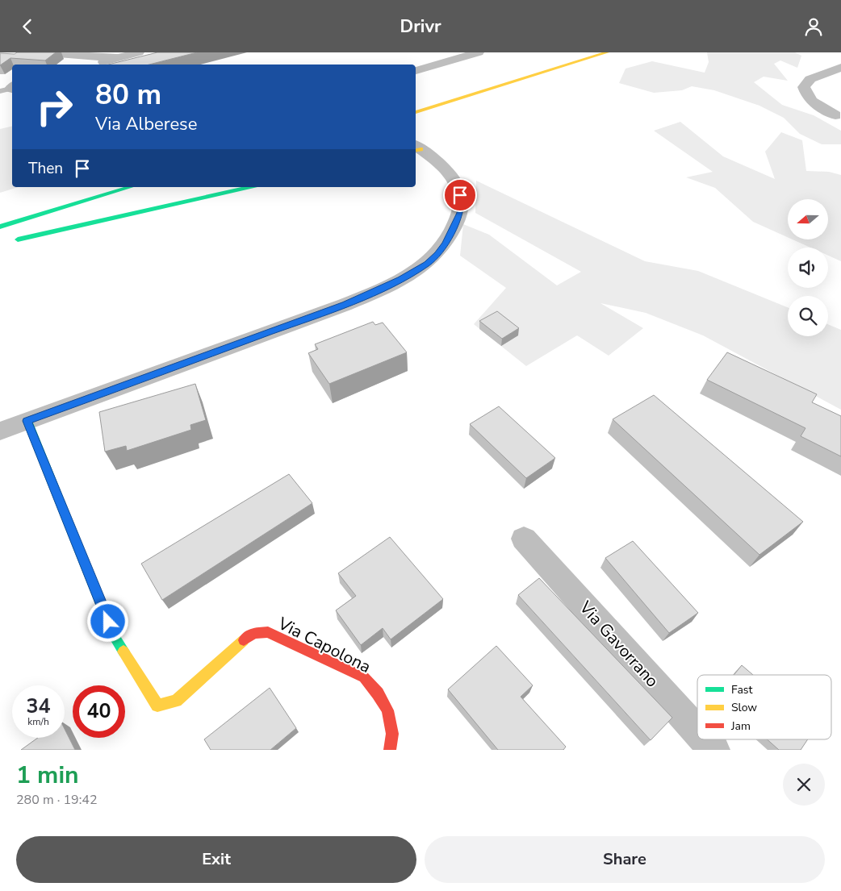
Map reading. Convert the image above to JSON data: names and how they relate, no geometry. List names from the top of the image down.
{
  "streets": {
    "main road": ["Via Capolona"],
    "street": ["Via Gavorrano"]
  },
  "legend": ["Fast", "Slow", "Jam"],
  "north": "left",
  "page": {
    "header": "Drivr",
    "turn": ["80 m", "Via Alberese"],
    "then": "Then",
    "speed": "34 km/h",
    "limit": "40",
    "heading": ["1 min", "280 m · 19:42"],
    "buttons": ["Exit", "Share"]
  }
}
